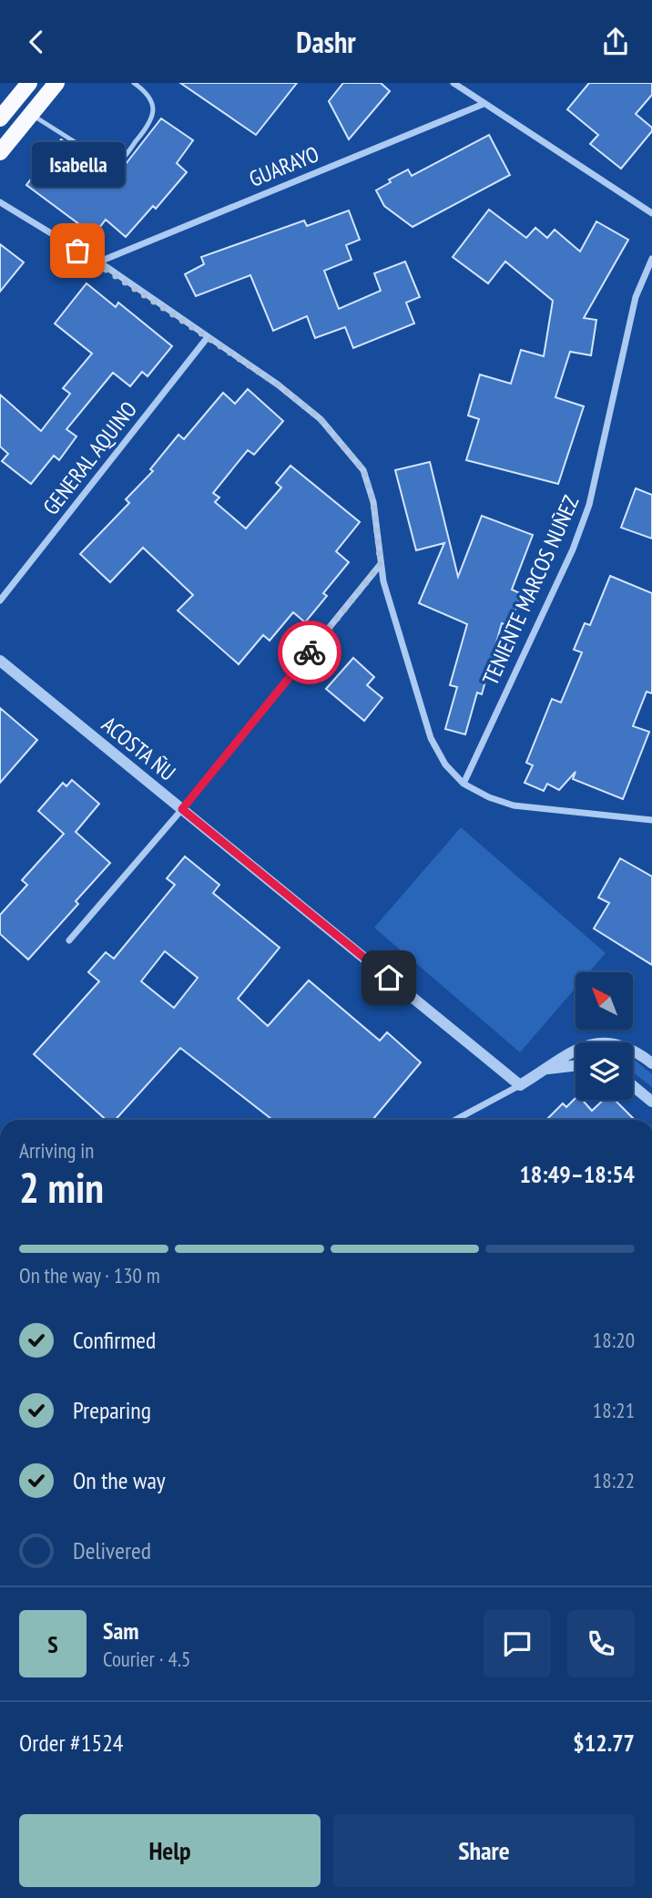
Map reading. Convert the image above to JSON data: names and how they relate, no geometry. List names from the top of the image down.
{
  "streets": {
    "street": [
      "GUARAYO",
      "GENERAL AQUINO",
      "TENIENTE MARCOS NUÑEZ",
      "ACOSTA ÑU"
    ]
  },
  "places": ["Isabella"],
  "north": "top left",
  "page": {
    "header": "Dashr",
    "bubble": "Isabella",
    "heading": ["2 min", "Arriving in", "18:49–18:54"],
    "panel": [
      "Sam",
      "Courier · 4.5",
      "Order #1524",
      "$12.77"
    ],
    "bar": "On the way · 130 m",
    "list": [
      ["Confirmed", "18:20"],
      ["Preparing", "18:21"],
      ["On the way", "18:22"],
      "Delivered"
    ],
    "round": "S",
    "buttons": ["Help", "Share"]
  }
}
